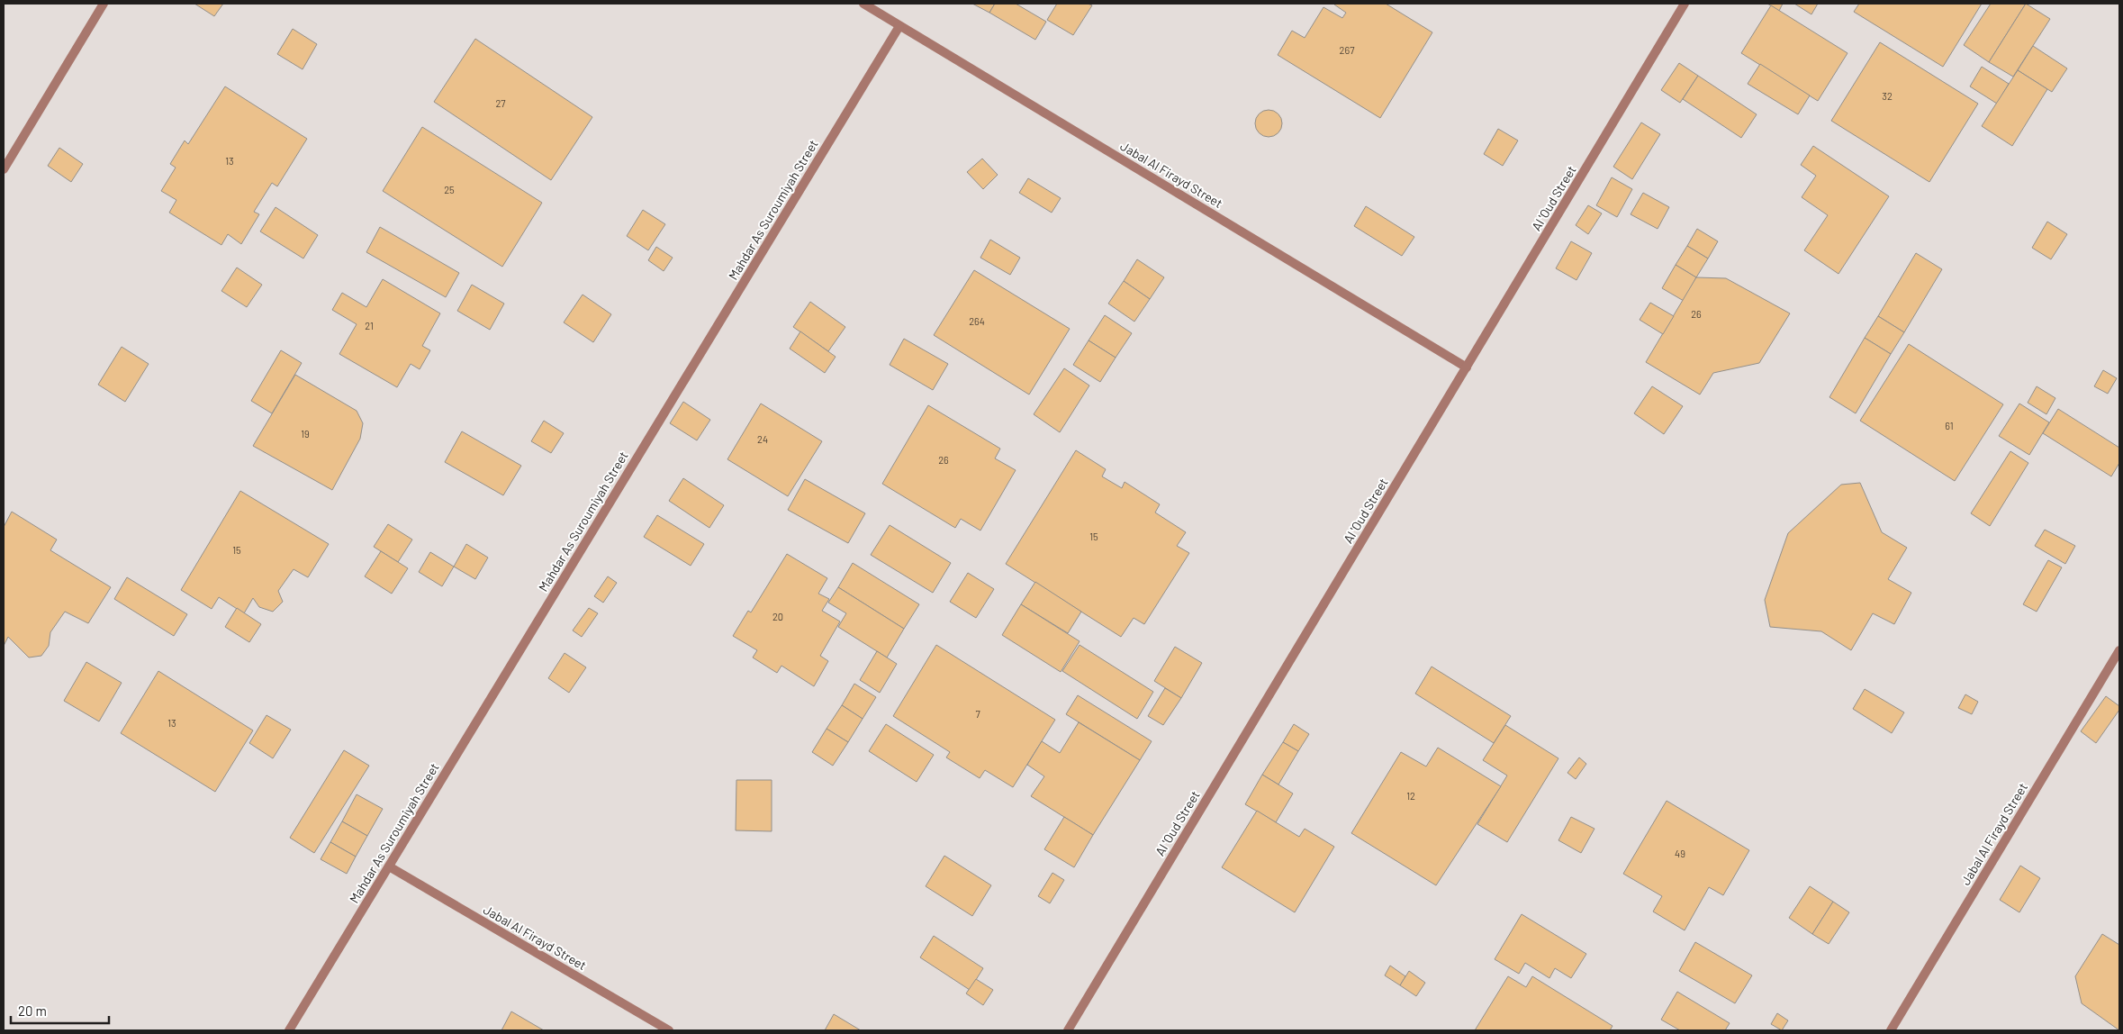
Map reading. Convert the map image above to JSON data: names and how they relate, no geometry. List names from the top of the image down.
{
  "streets": {
    "street": ["Jabal Al Firayd Street", "Al 'Oud Street", "Mahdar As Suroumiyah Street"]
  },
  "crossings": [
    ["Jabal Al Firayd Street", "Al 'Oud Street"],
    ["Jabal Al Firayd Street", "Mahdar As Suroumiyah Street"]
  ],
  "house_numbers": [
    "267",
    "32",
    "27",
    "13",
    "25",
    "26",
    "264",
    "21",
    "61",
    "19",
    "24",
    "26",
    "15",
    "15",
    "20",
    "7",
    "13",
    "12",
    "49"
  ],
  "scale_bar": "20 m"
}
